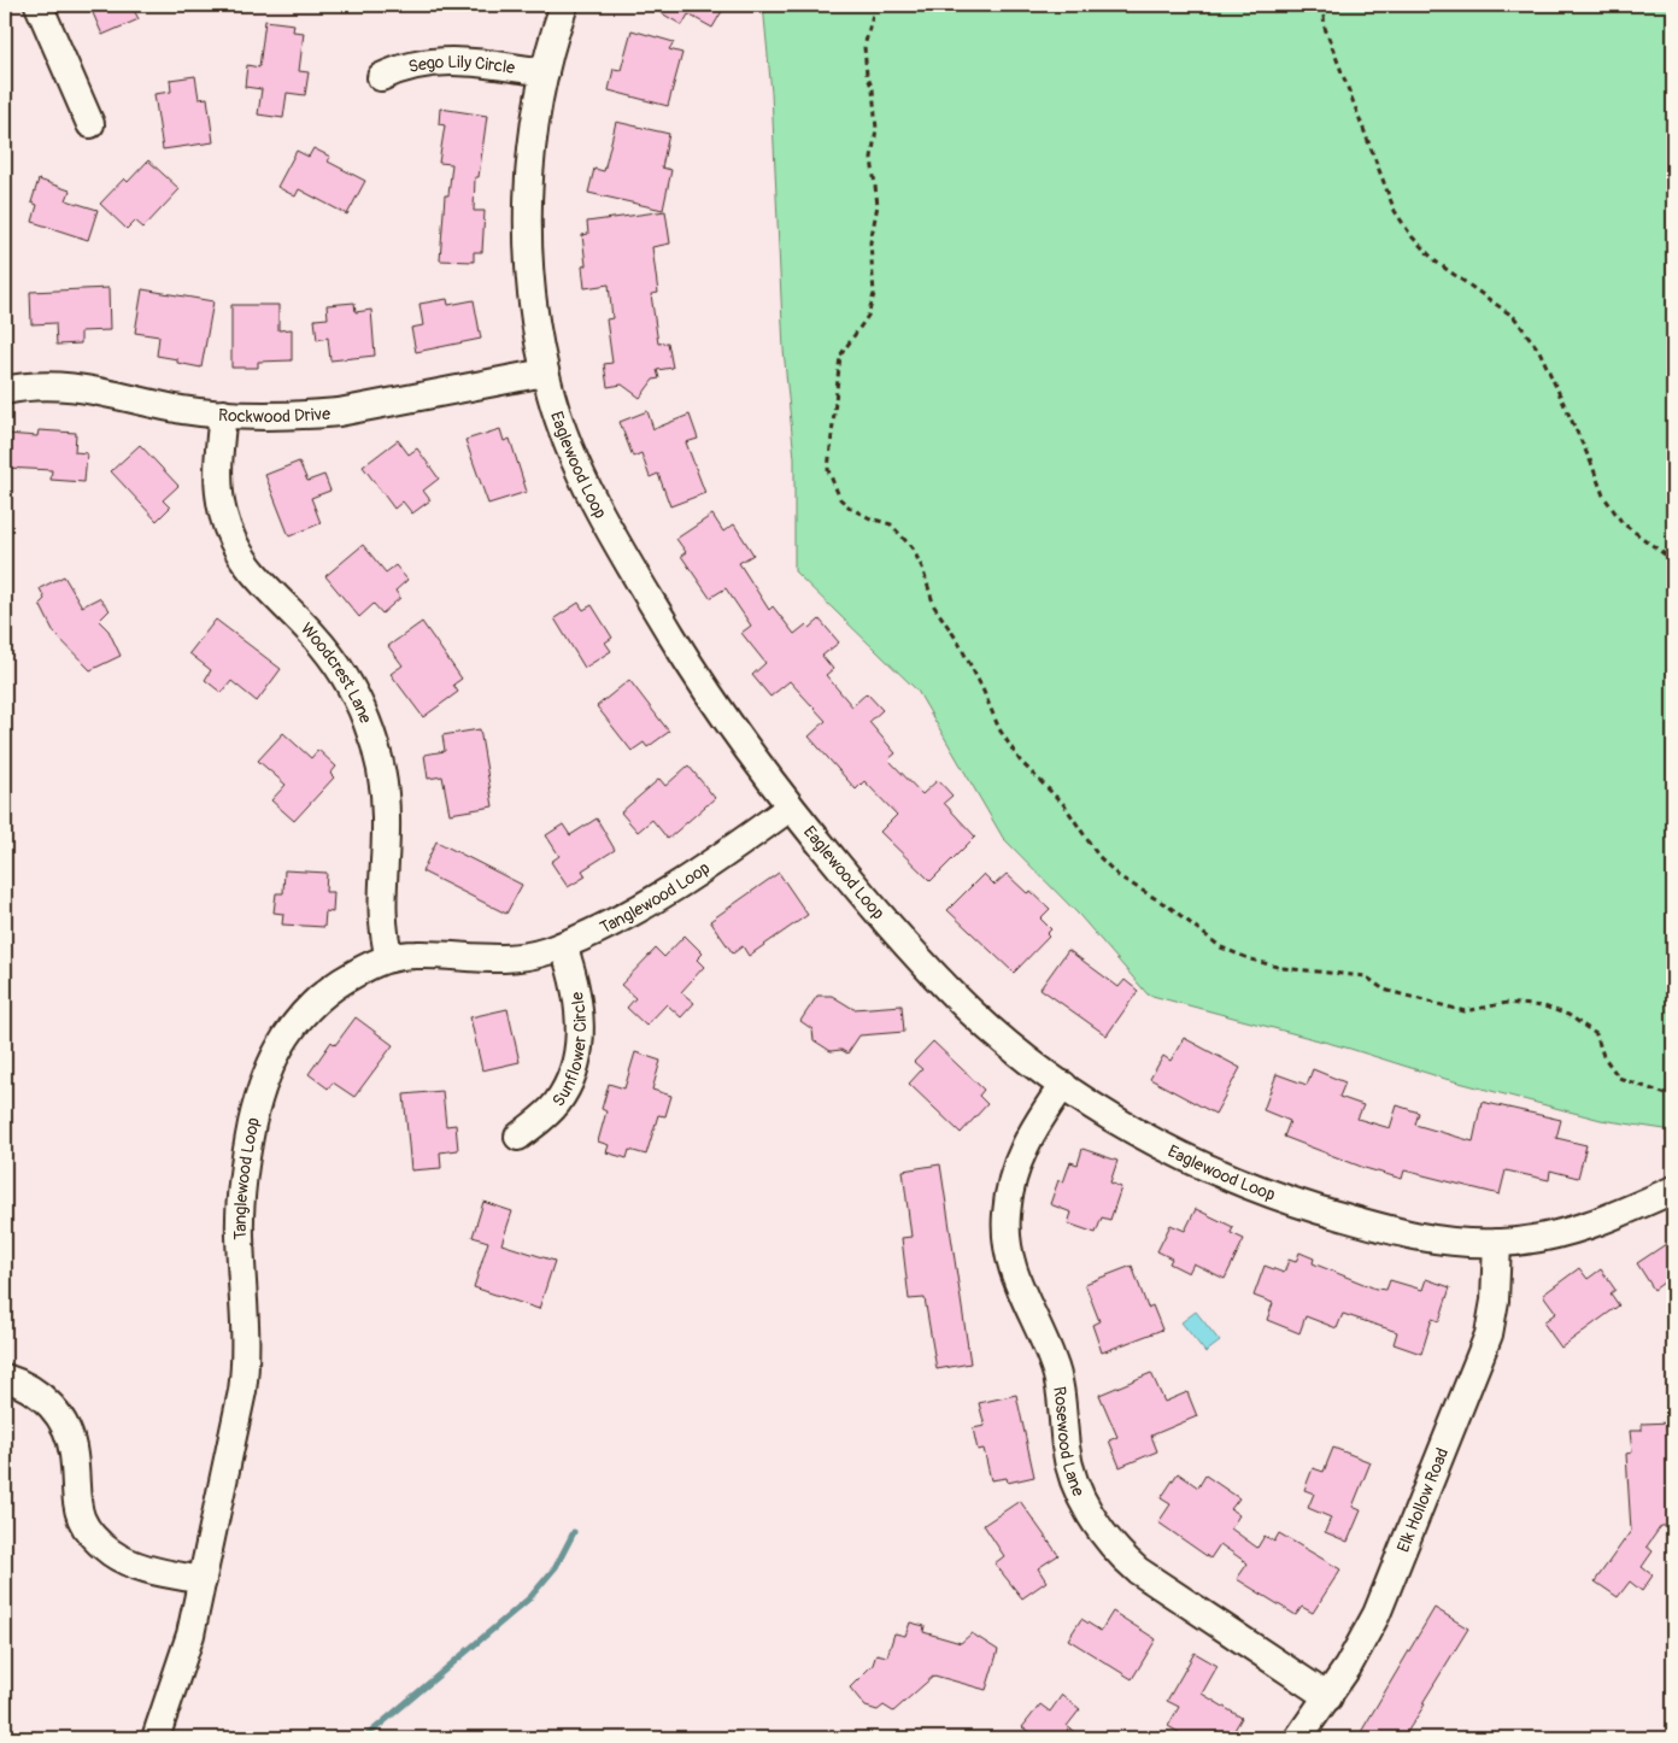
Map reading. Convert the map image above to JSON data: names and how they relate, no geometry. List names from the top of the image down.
{
  "streets": {
    "street": [
      "Sego Lily Circle",
      "Rockwood Drive",
      "Eaglewood Loop",
      "Woodcrest Lane",
      "Tanglewood Loop",
      "Sunflower Circle",
      "Rosewood Lane",
      "Elk Hollow Road"
    ]
  },
  "crossings": [
    ["Sego Lily Circle", "Eaglewood Loop"],
    ["Rockwood Drive", "Eaglewood Loop"],
    ["Rockwood Drive", "Woodcrest Lane"],
    ["Eaglewood Loop", "Tanglewood Loop"],
    ["Eaglewood Loop", "Rosewood Lane"],
    ["Eaglewood Loop", "Elk Hollow Road"],
    ["Woodcrest Lane", "Tanglewood Loop"],
    ["Tanglewood Loop", "Sunflower Circle"],
    ["Rosewood Lane", "Elk Hollow Road"]
  ]
}
